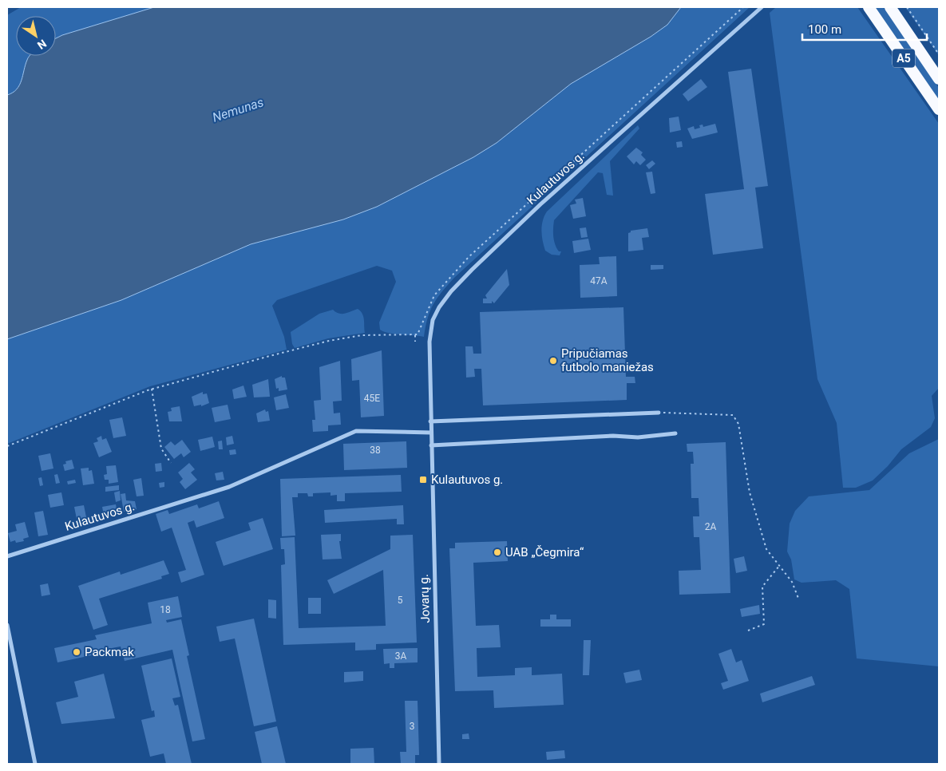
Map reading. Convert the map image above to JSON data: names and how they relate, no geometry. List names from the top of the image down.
{
  "streets": {
    "highway": ["A5"],
    "street": ["Kulautuvos g.", "Jovarų g."]
  },
  "crossings": [
    ["Kulautuvos g.", "Jovarų g."]
  ],
  "water": ["Nemunas"],
  "places": {
    "other": ["Pripučiamas futbolo maniežas", "UAB „Čegmira“", "Packmak"],
    "transit": ["Kulautuvos g."]
  },
  "house_numbers": [
    "47A",
    "45E",
    "38",
    "2A",
    "5",
    "18",
    "3A",
    "3"
  ],
  "scale_bar": "100 m",
  "north": "bottom right"
}
